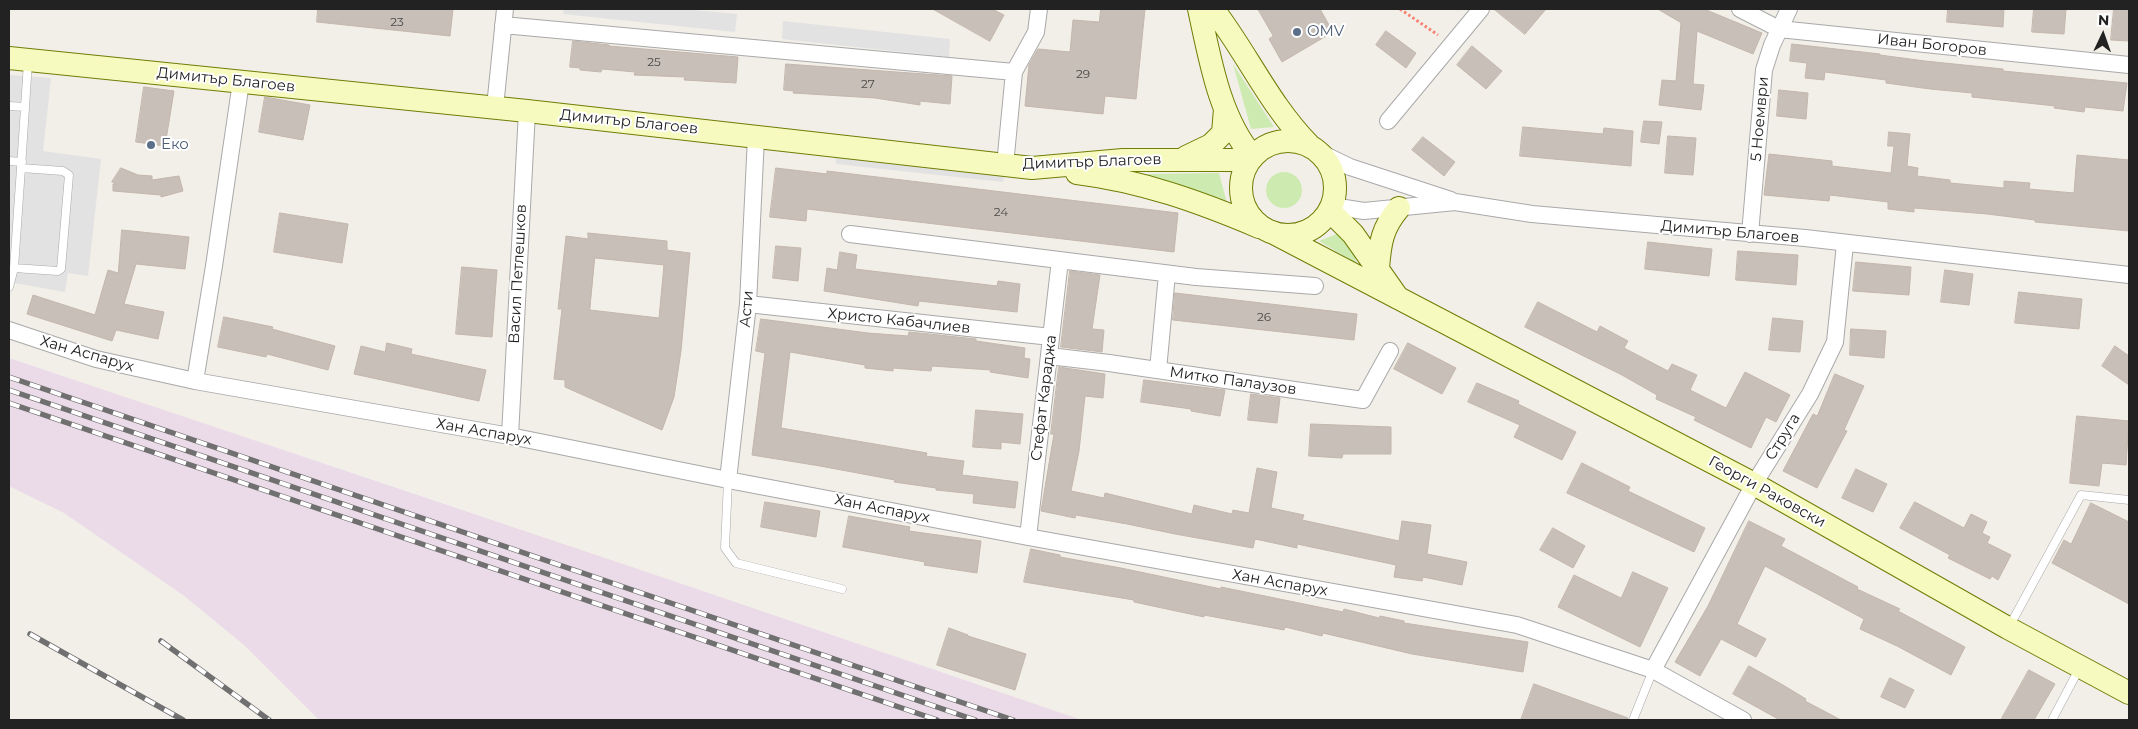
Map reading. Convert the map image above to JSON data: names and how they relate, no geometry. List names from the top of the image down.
{
  "streets": {
    "street": [
      "Иван Богоров",
      "Димитър Благоев",
      "5 Ноември",
      "Васил Петлешков",
      "Асти",
      "Христо Кабачлиев",
      "Хан Аспарух",
      "Митко Палаузов",
      "Стефат Караджа",
      "Струга",
      "Георги Раковски"
    ]
  },
  "crossings": [
    ["Иван Богоров", "5 Ноември"],
    ["Димитър Благоев", "5 Ноември"],
    ["Димитър Благоев", "Васил Петлешков"],
    ["Димитър Благоев", "Асти"],
    ["Димитър Благоев", "Струга"],
    ["Димитър Благоев", "Георги Раковски"],
    ["Васил Петлешков", "Хан Аспарух"],
    ["Асти", "Христо Кабачлиев"],
    ["Асти", "Хан Аспарух"],
    ["Христо Кабачлиев", "Стефат Караджа"],
    ["Хан Аспарух", "Стефат Караджа"],
    ["Хан Аспарух", "Струга"],
    ["Митко Палаузов", "Стефат Караджа"],
    ["Струга", "Георги Раковски"]
  ],
  "places": ["OMV", "Еко"],
  "house_numbers": [
    "23",
    "25",
    "29",
    "27",
    "24",
    "26"
  ],
  "north": "top"
}
